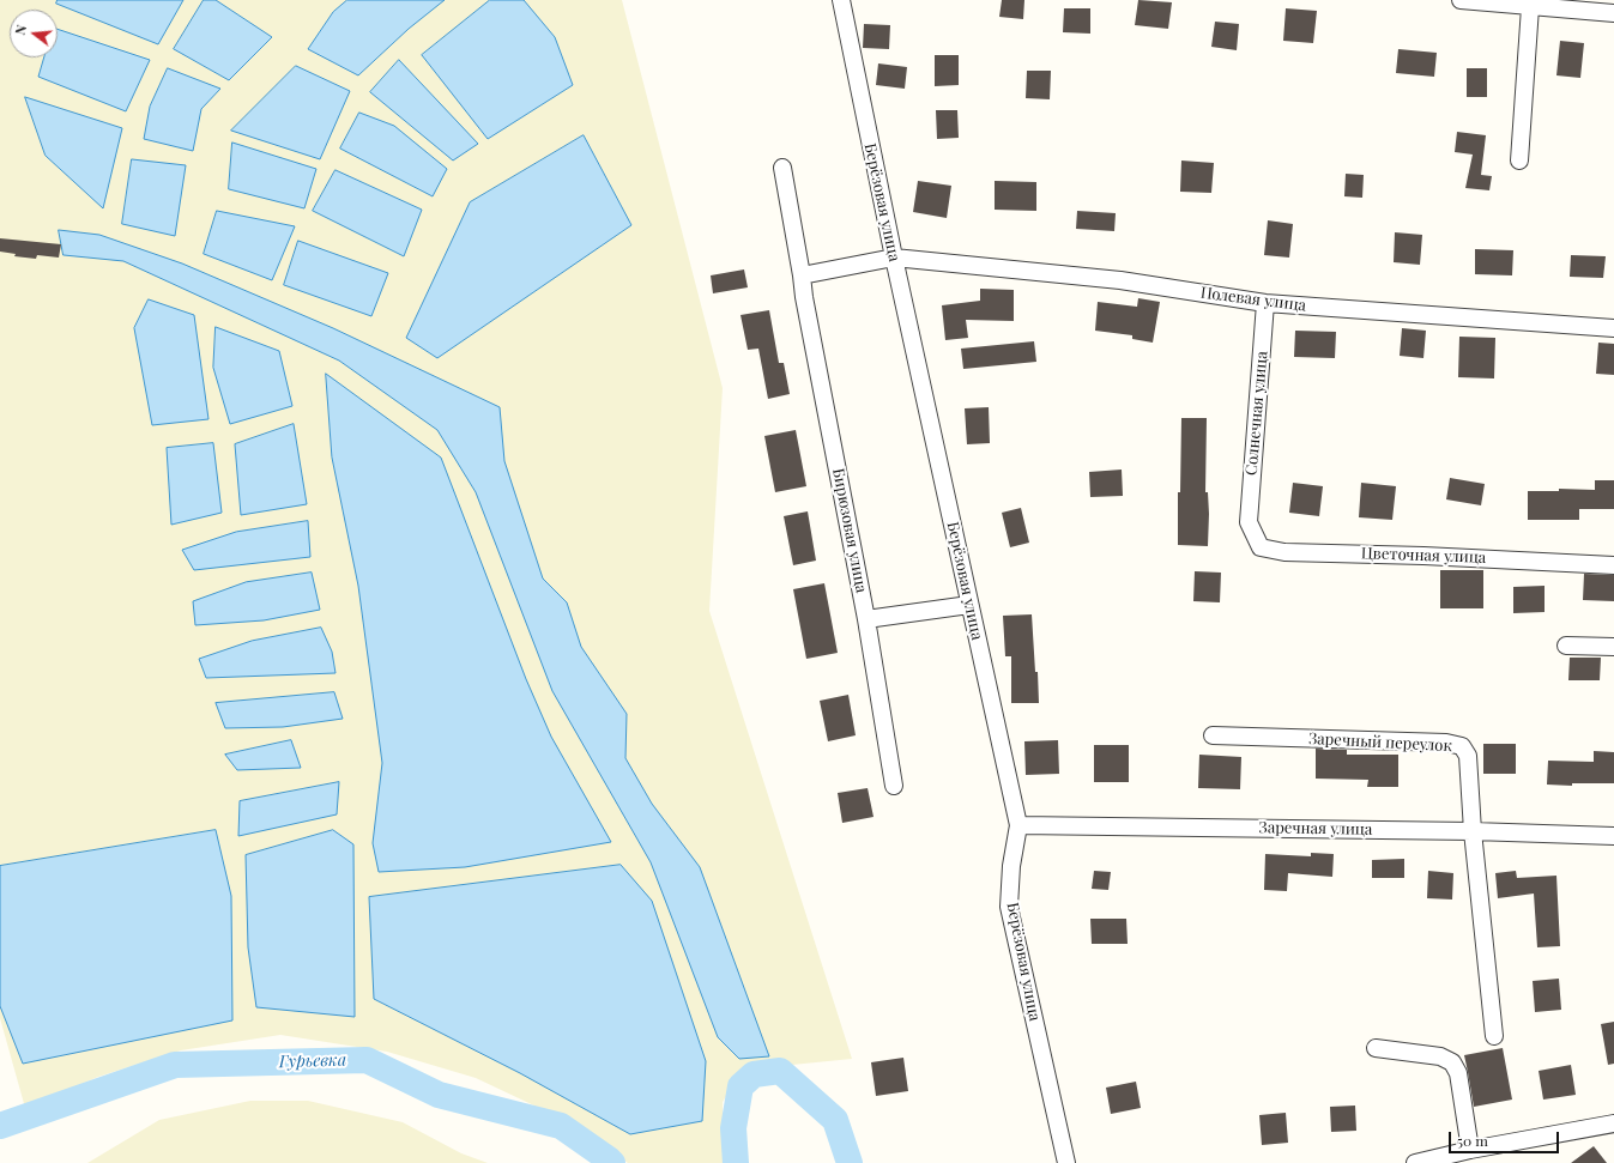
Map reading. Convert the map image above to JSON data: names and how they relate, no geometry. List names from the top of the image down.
{
  "streets": {
    "street": [
      "Берёзовая улица",
      "Полевая улица",
      "Солнечная улица",
      "Бирюзовая улица",
      "Цветочная улица",
      "Заречный переулок",
      "Заречная улица"
    ]
  },
  "crossings": [
    ["Берёзовая улица", "Полевая улица"],
    ["Берёзовая улица", "Заречная улица"],
    ["Полевая улица", "Солнечная улица"],
    ["Солнечная улица", "Цветочная улица"],
    ["Заречный переулок", "Заречная улица"]
  ],
  "water": ["Гурьевка"],
  "scale_bar": "50 m",
  "north": "left"
}
